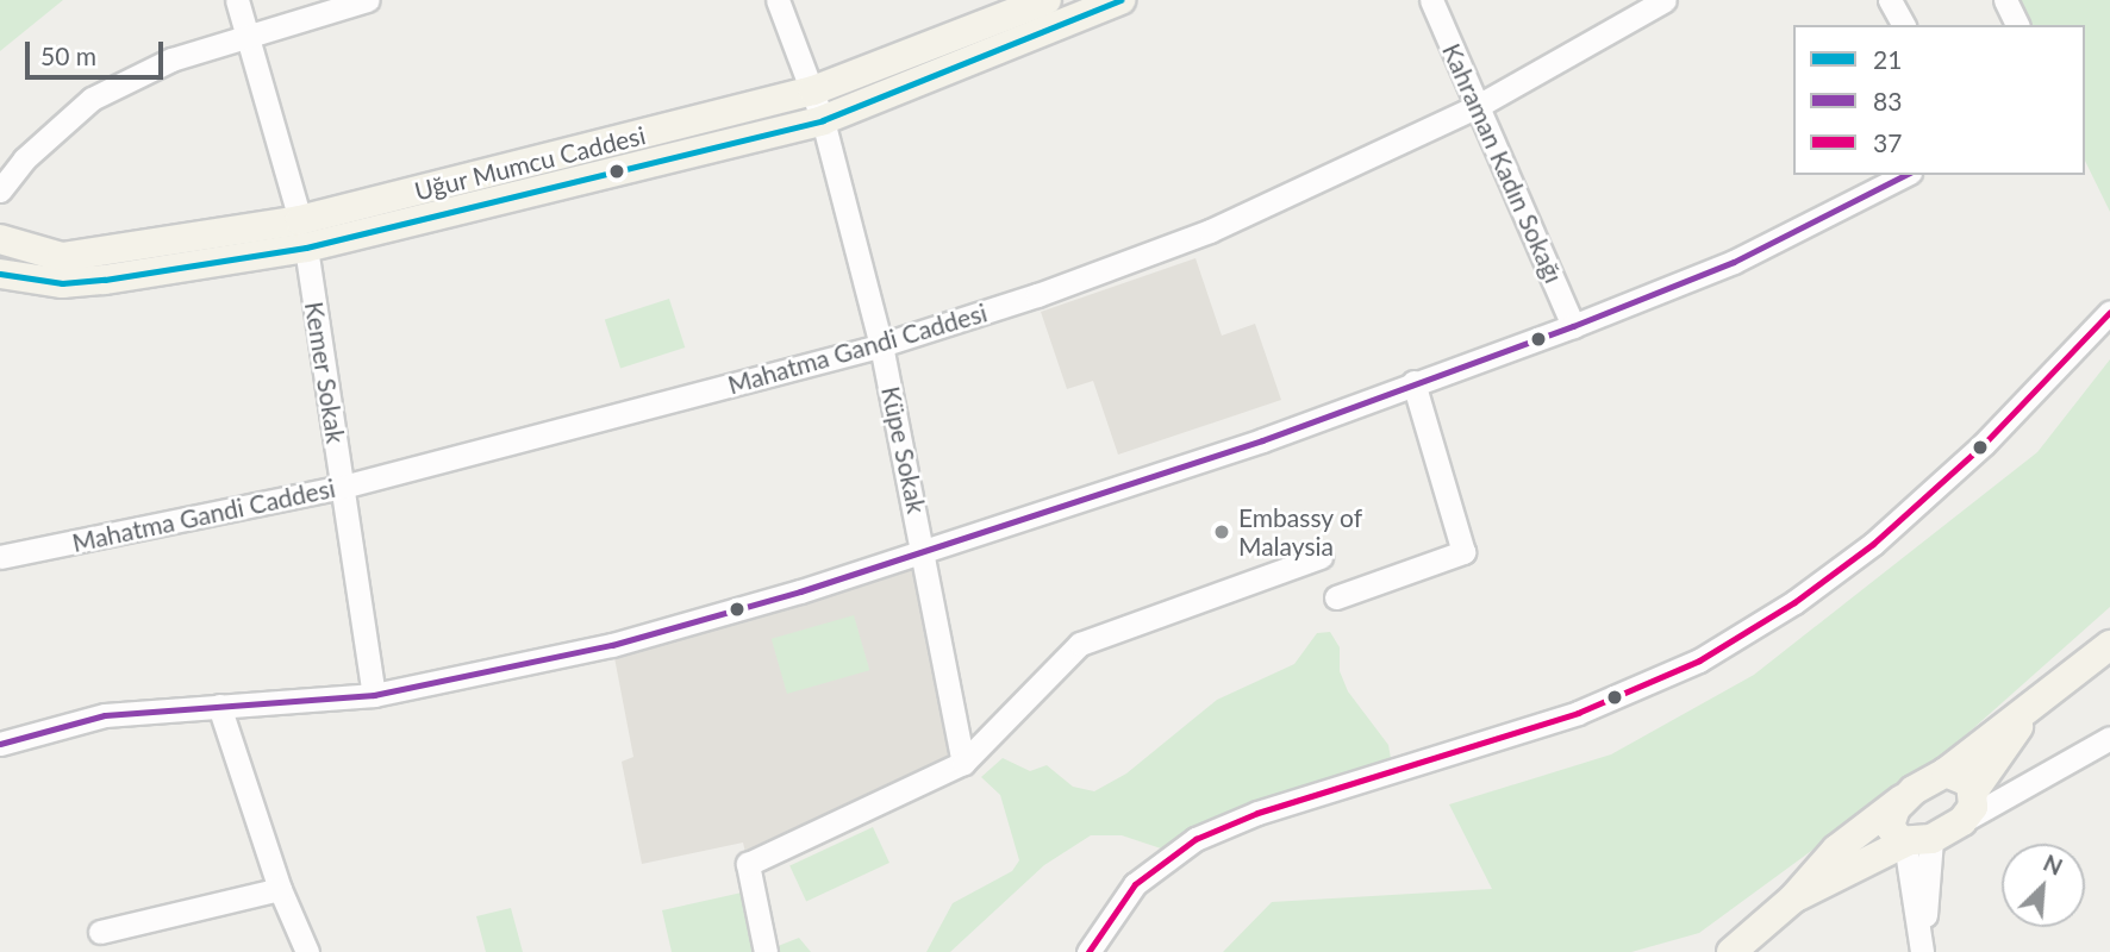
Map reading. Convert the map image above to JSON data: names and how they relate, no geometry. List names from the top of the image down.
{
  "streets": {
    "main road": ["Uğur Mumcu Caddesi"],
    "street": [
      "Kahraman Kadın Sokağı",
      "Mahatma Gandi Caddesi",
      "Kemer Sokak",
      "Küpe Sokak"
    ]
  },
  "crossings": [
    ["Uğur Mumcu Caddesi", "Kemer Sokak"],
    ["Uğur Mumcu Caddesi", "Küpe Sokak"],
    ["Kahraman Kadın Sokağı", "Mahatma Gandi Caddesi"],
    ["Mahatma Gandi Caddesi", "Kemer Sokak"],
    ["Mahatma Gandi Caddesi", "Küpe Sokak"]
  ],
  "places": ["Embassy of Malaysia"],
  "lines": ["transit line 21", "transit line 83", "transit line 37"],
  "legend": ["21", "83", "37"],
  "scale_bar": "50 m",
  "north": "top right"
}
